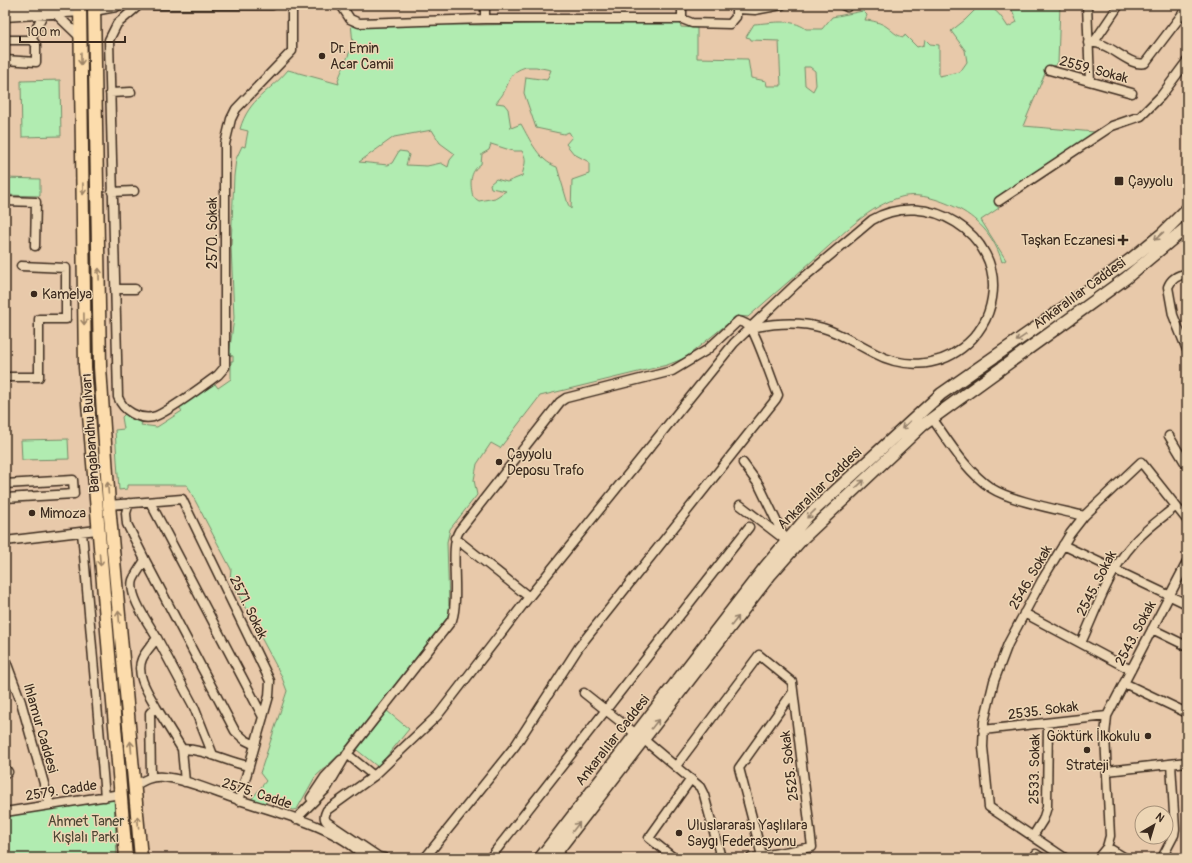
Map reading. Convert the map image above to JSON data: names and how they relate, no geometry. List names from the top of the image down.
{
  "streets": {
    "main road": ["Ankaralılar Caddesi", "Bangabandhu Bulvarı"],
    "street": [
      "2559. Sokak",
      "2570. Sokak",
      "2546. Sokak",
      "2545. Sokak",
      "2571. Sokak",
      "2543. Sokak",
      "2535. Sokak",
      "Ihlamur Caddesi",
      "2525. Sokak",
      "2533. Sokak",
      "2579. Cadde",
      "2575. Cadde"
    ]
  },
  "crossings": [
    ["Bangabandhu Bulvarı", "2571. Sokak"],
    ["Bangabandhu Bulvarı", "2579. Cadde"],
    ["Bangabandhu Bulvarı", "2575. Cadde"],
    ["2546. Sokak", "2545. Sokak"],
    ["2546. Sokak", "2535. Sokak"],
    ["2546. Sokak", "2533. Sokak"],
    ["2571. Sokak", "2575. Cadde"],
    ["2543. Sokak", "2535. Sokak"],
    ["2535. Sokak", "2533. Sokak"],
    ["Ihlamur Caddesi", "2579. Cadde"]
  ],
  "parks": ["Ahmet Taner Kışlalı Parkı"],
  "places": {
    "other": [
      "Dr. Emin Acar Camii",
      "Kamelya",
      "Çayyolu Deposu Trafo",
      "Mimoza",
      "Göktürk İlkokulu",
      "Strateji",
      "Uluslararası Yaşlılara Saygı Federasyonu"
    ],
    "transit": ["Çayyolu"],
    "health": ["Taşkan Eczanesi"]
  },
  "scale_bar": "100 m",
  "north": "top right"
}
